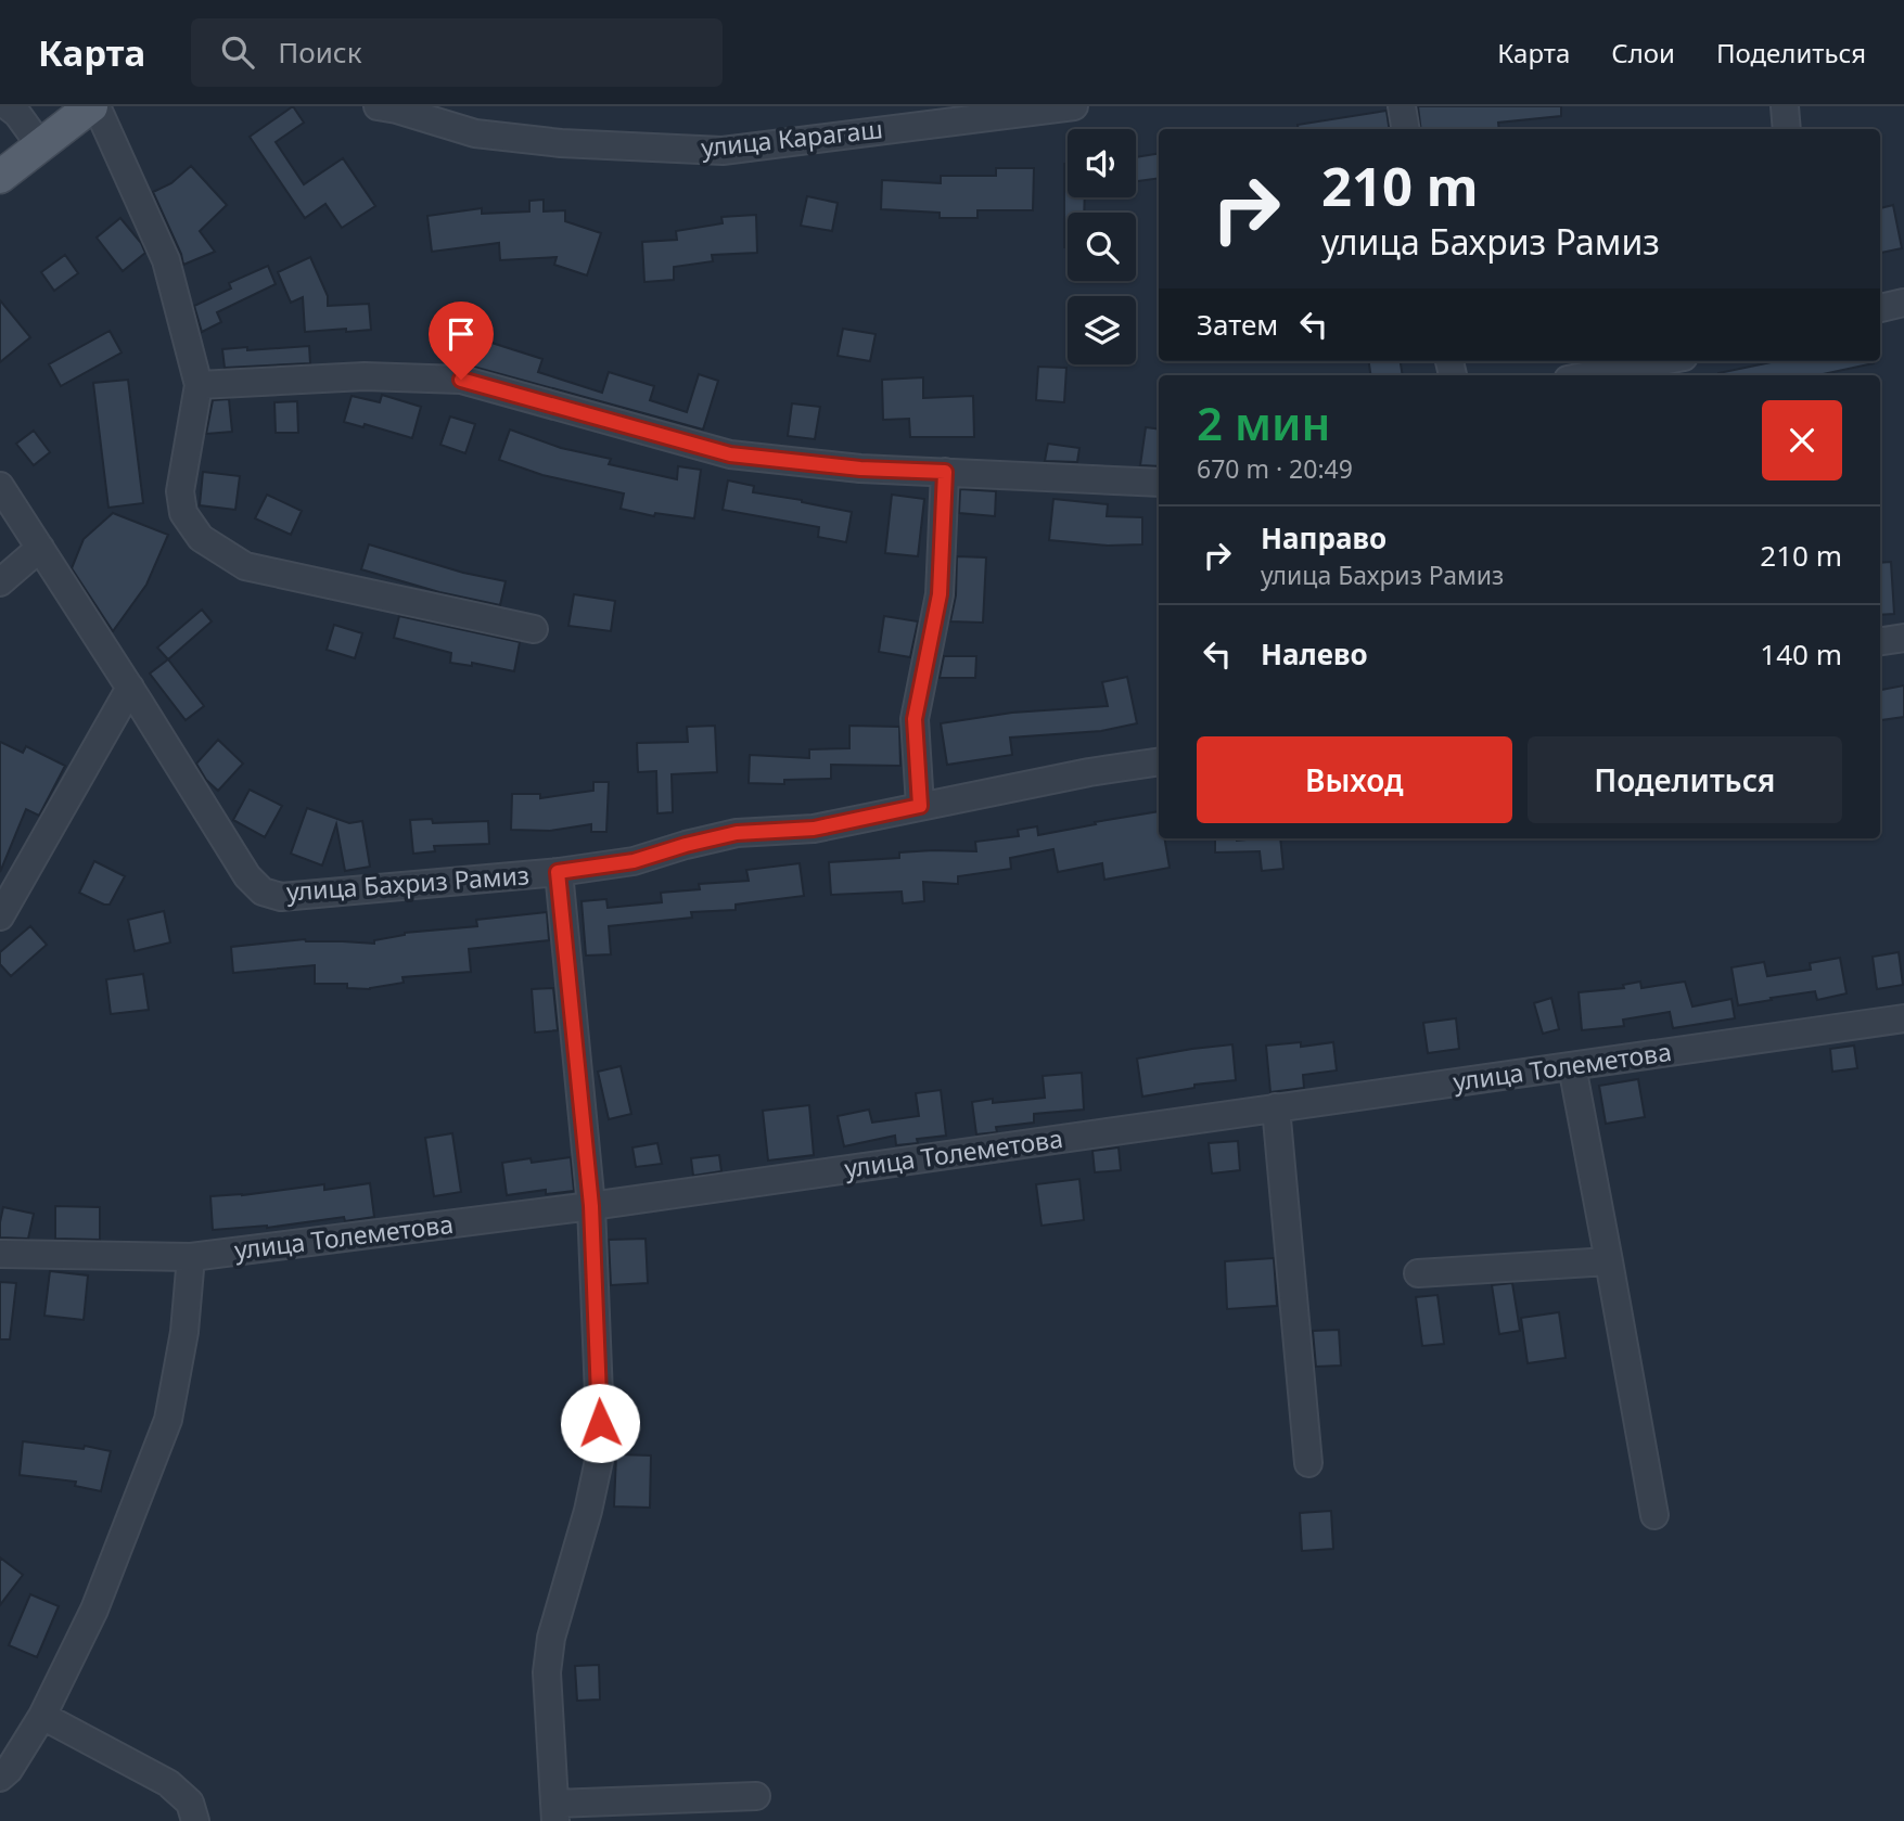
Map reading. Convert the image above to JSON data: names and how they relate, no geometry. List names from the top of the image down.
{
  "streets": {
    "street": ["улица Карагаш", "улица Бахриз Рамиз", "улица Толеметова"]
  },
  "page": {
    "header": "Карта",
    "search": "Поиск",
    "nav": ["Карта", "Слои", "Поделиться"],
    "turn": ["210 m", "улица Бахриз Рамиз"],
    "then": "Затем",
    "heading": ["2 мин", "670 m · 20:49"],
    "list": [
      {
        "name": "Направо",
        "note": "улица Бахриз Рамиз",
        "value": "210 m"
      },
      {
        "name": "Налево",
        "value": "140 m"
      }
    ],
    "buttons": ["Выход", "Поделиться"]
  }
}
